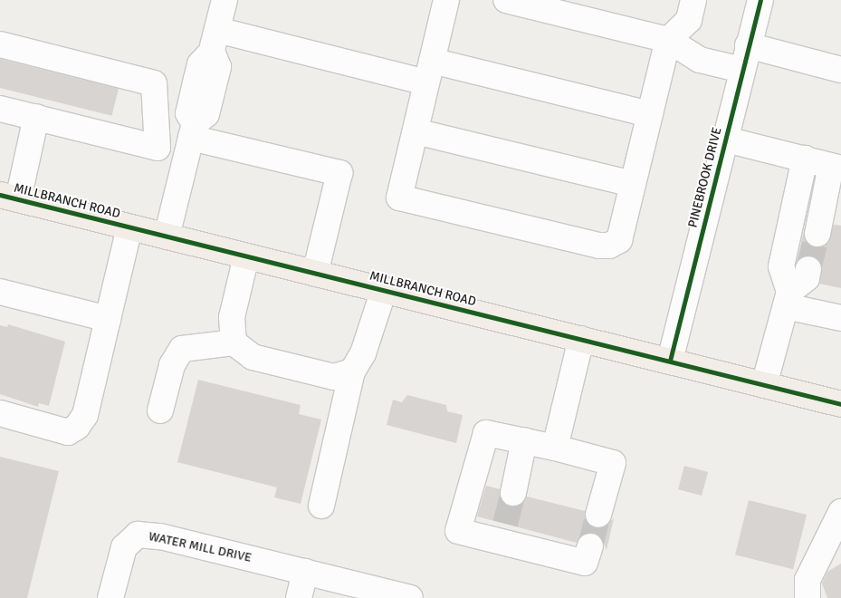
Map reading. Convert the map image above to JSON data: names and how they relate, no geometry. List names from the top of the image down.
{
  "streets": {
    "main road": ["MILLBRANCH ROAD"],
    "street": ["PINEBROOK DRIVE", "WATER MILL DRIVE"]
  },
  "crossings": [
    ["PINEBROOK DRIVE", "MILLBRANCH ROAD"]
  ]
}
